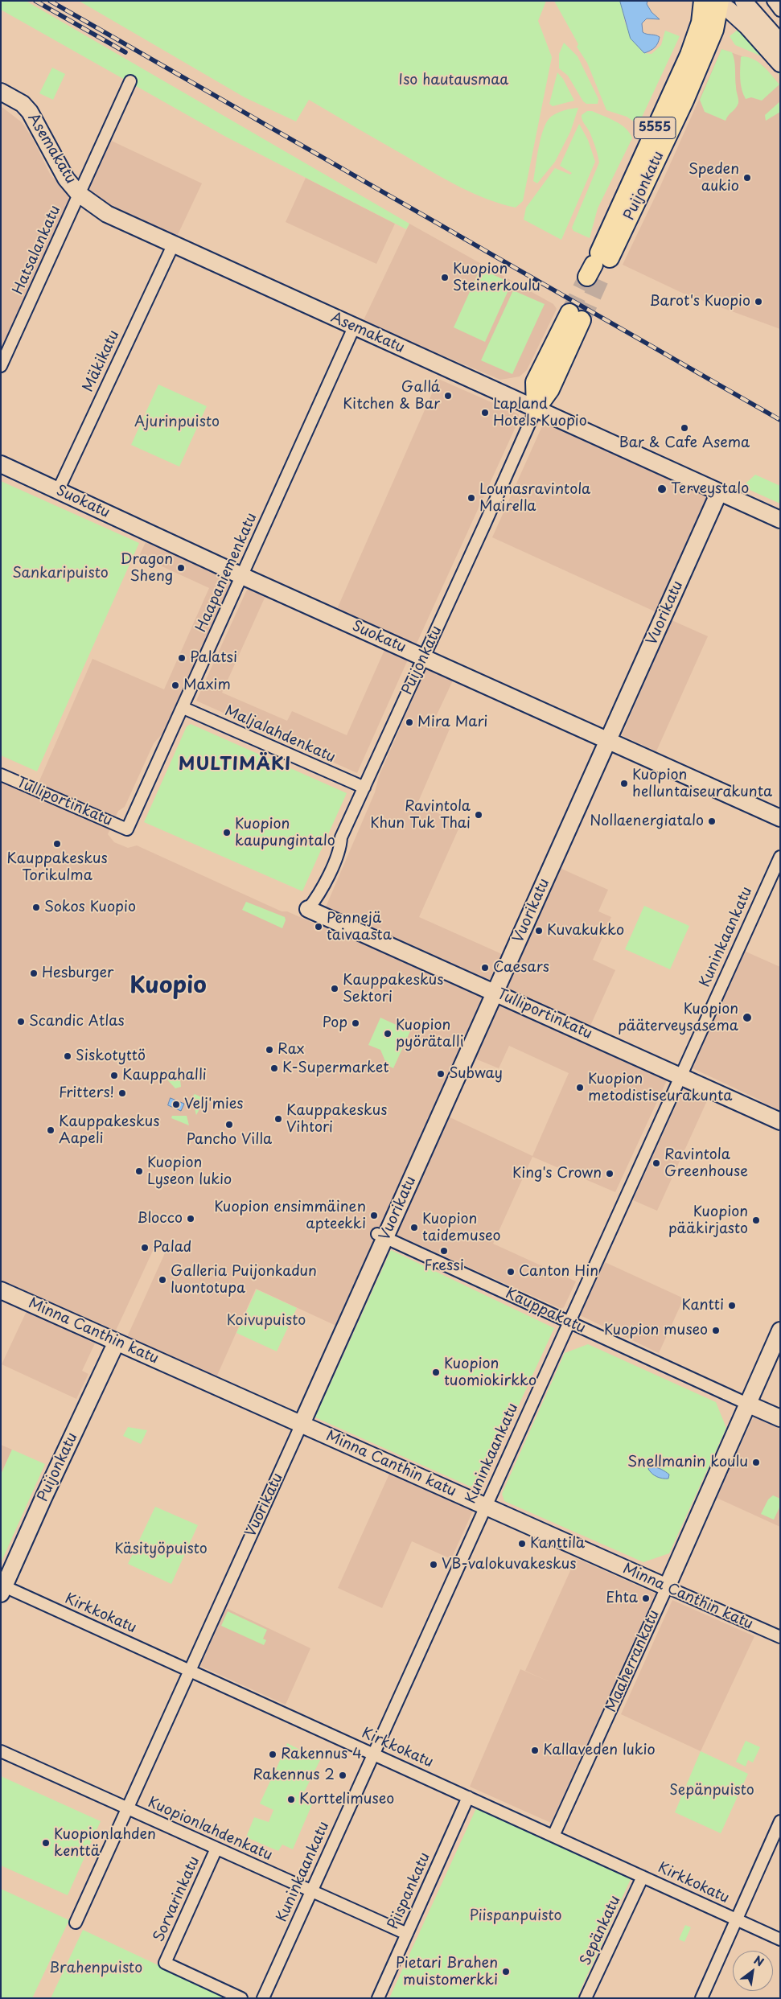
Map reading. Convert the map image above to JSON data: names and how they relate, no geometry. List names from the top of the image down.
{
  "streets": {
    "main road": [
      "5555",
      "Asemakatu",
      "Puijonkatu",
      "Suokatu",
      "Vuorikatu",
      "Tulliportinkatu",
      "Kauppakatu",
      "Minna Canthin katu",
      "Maaherrankatu"
    ],
    "street": [
      "Hatsalankatu",
      "Mäkikatu",
      "Haapaniemenkatu",
      "Maljalahdenkatu",
      "Kuninkaankatu",
      "Kirkkokatu",
      "Kuopionlahdenkatu",
      "Piispankatu",
      "Sorvarinkatu",
      "Sepänkatu"
    ]
  },
  "crossings": [
    ["Asemakatu", "Puijonkatu"],
    ["Asemakatu", "Hatsalankatu"],
    ["Asemakatu", "Mäkikatu"],
    ["Asemakatu", "Haapaniemenkatu"],
    ["Asemakatu", "Vuorikatu"],
    ["Puijonkatu", "Suokatu"],
    ["Puijonkatu", "Maljalahdenkatu"],
    ["Puijonkatu", "Tulliportinkatu"],
    ["Puijonkatu", "Minna Canthin katu"],
    ["Puijonkatu", "Kirkkokatu"],
    ["Mäkikatu", "Suokatu"],
    ["Suokatu", "Haapaniemenkatu"],
    ["Suokatu", "Vuorikatu"],
    ["Haapaniemenkatu", "Maljalahdenkatu"],
    ["Haapaniemenkatu", "Tulliportinkatu"],
    ["Vuorikatu", "Tulliportinkatu"],
    ["Vuorikatu", "Kauppakatu"],
    ["Vuorikatu", "Minna Canthin katu"],
    ["Vuorikatu", "Kirkkokatu"],
    ["Vuorikatu", "Kuopionlahdenkatu"],
    ["Tulliportinkatu", "Kuninkaankatu"],
    ["Kuninkaankatu", "Kauppakatu"],
    ["Kuninkaankatu", "Minna Canthin katu"],
    ["Kuninkaankatu", "Kirkkokatu"],
    ["Kuninkaankatu", "Kuopionlahdenkatu"],
    ["Kauppakatu", "Maaherrankatu"],
    ["Minna Canthin katu", "Maaherrankatu"],
    ["Kirkkokatu", "Maaherrankatu"],
    ["Kirkkokatu", "Piispankatu"],
    ["Kirkkokatu", "Sepänkatu"],
    ["Kuopionlahdenkatu", "Piispankatu"],
    ["Kuopionlahdenkatu", "Sorvarinkatu"]
  ],
  "districts": ["MULTIMÄKI", "Kuopio"],
  "parks": [
    "Iso hautausmaa",
    "Ajurinpuisto",
    "Sankaripuisto",
    "Koivupuisto",
    "Käsityöpuisto",
    "Sepänpuisto",
    "Piispanpuisto",
    "Brahenpuisto"
  ],
  "places": [
    "Speden aukio",
    "Kuopion Steinerkoulu",
    "Barot's Kuopio",
    "Gallá Kitchen & Bar",
    "Lapland Hotels Kuopio",
    "Bar & Cafe Asema",
    "Terveystalo",
    "Lounasravintola Mairella",
    "Dragon Sheng",
    "Palatsi",
    "Maxim",
    "Mira Mari",
    "Kuopion helluntaiseurakunta",
    "Ravintola Khun Tuk Thai",
    "Nollaenergiatalo",
    "Kuopion kaupungintalo",
    "Kauppakeskus Torikulma",
    "Sokos Kuopio",
    "Pennejä taivaasta",
    "Kuvakukko",
    "Caesars",
    "Hesburger",
    "Kauppakeskus Sektori",
    "Kuopion pääterveysasema",
    "Scandic Atlas",
    "Pop",
    "Kuopion pyörätalli",
    "Rax",
    "Siskotyttö",
    "K-Supermarket",
    "Subway",
    "Kauppahalli",
    "Kuopion metodistiseurakunta",
    "Fritters!",
    "Velj'mies",
    "Kauppakeskus Vihtori",
    "Pancho Villa",
    "Kauppakeskus Aapeli",
    "Ravintola Greenhouse",
    "Kuopion Lyseon lukio",
    "King's Crown",
    "Kuopion ensimmäinen apteekki",
    "Blocco",
    "Kuopion pääkirjasto",
    "Kuopion taidemuseo",
    "Palad",
    "Fressi",
    "Canton Hin",
    "Galleria Puijonkadun luontotupa",
    "Kantti",
    "Kuopion museo",
    "Kuopion tuomiokirkko",
    "Snellmanin koulu",
    "Kanttila",
    "VB-valokuvakeskus",
    "Ehta",
    "Kallaveden lukio",
    "Rakennus 4",
    "Rakennus 2",
    "Korttelimuseo",
    "Kuopionlahden kenttä",
    "Pietari Brahen muistomerkki"
  ],
  "north": "top right"
}
